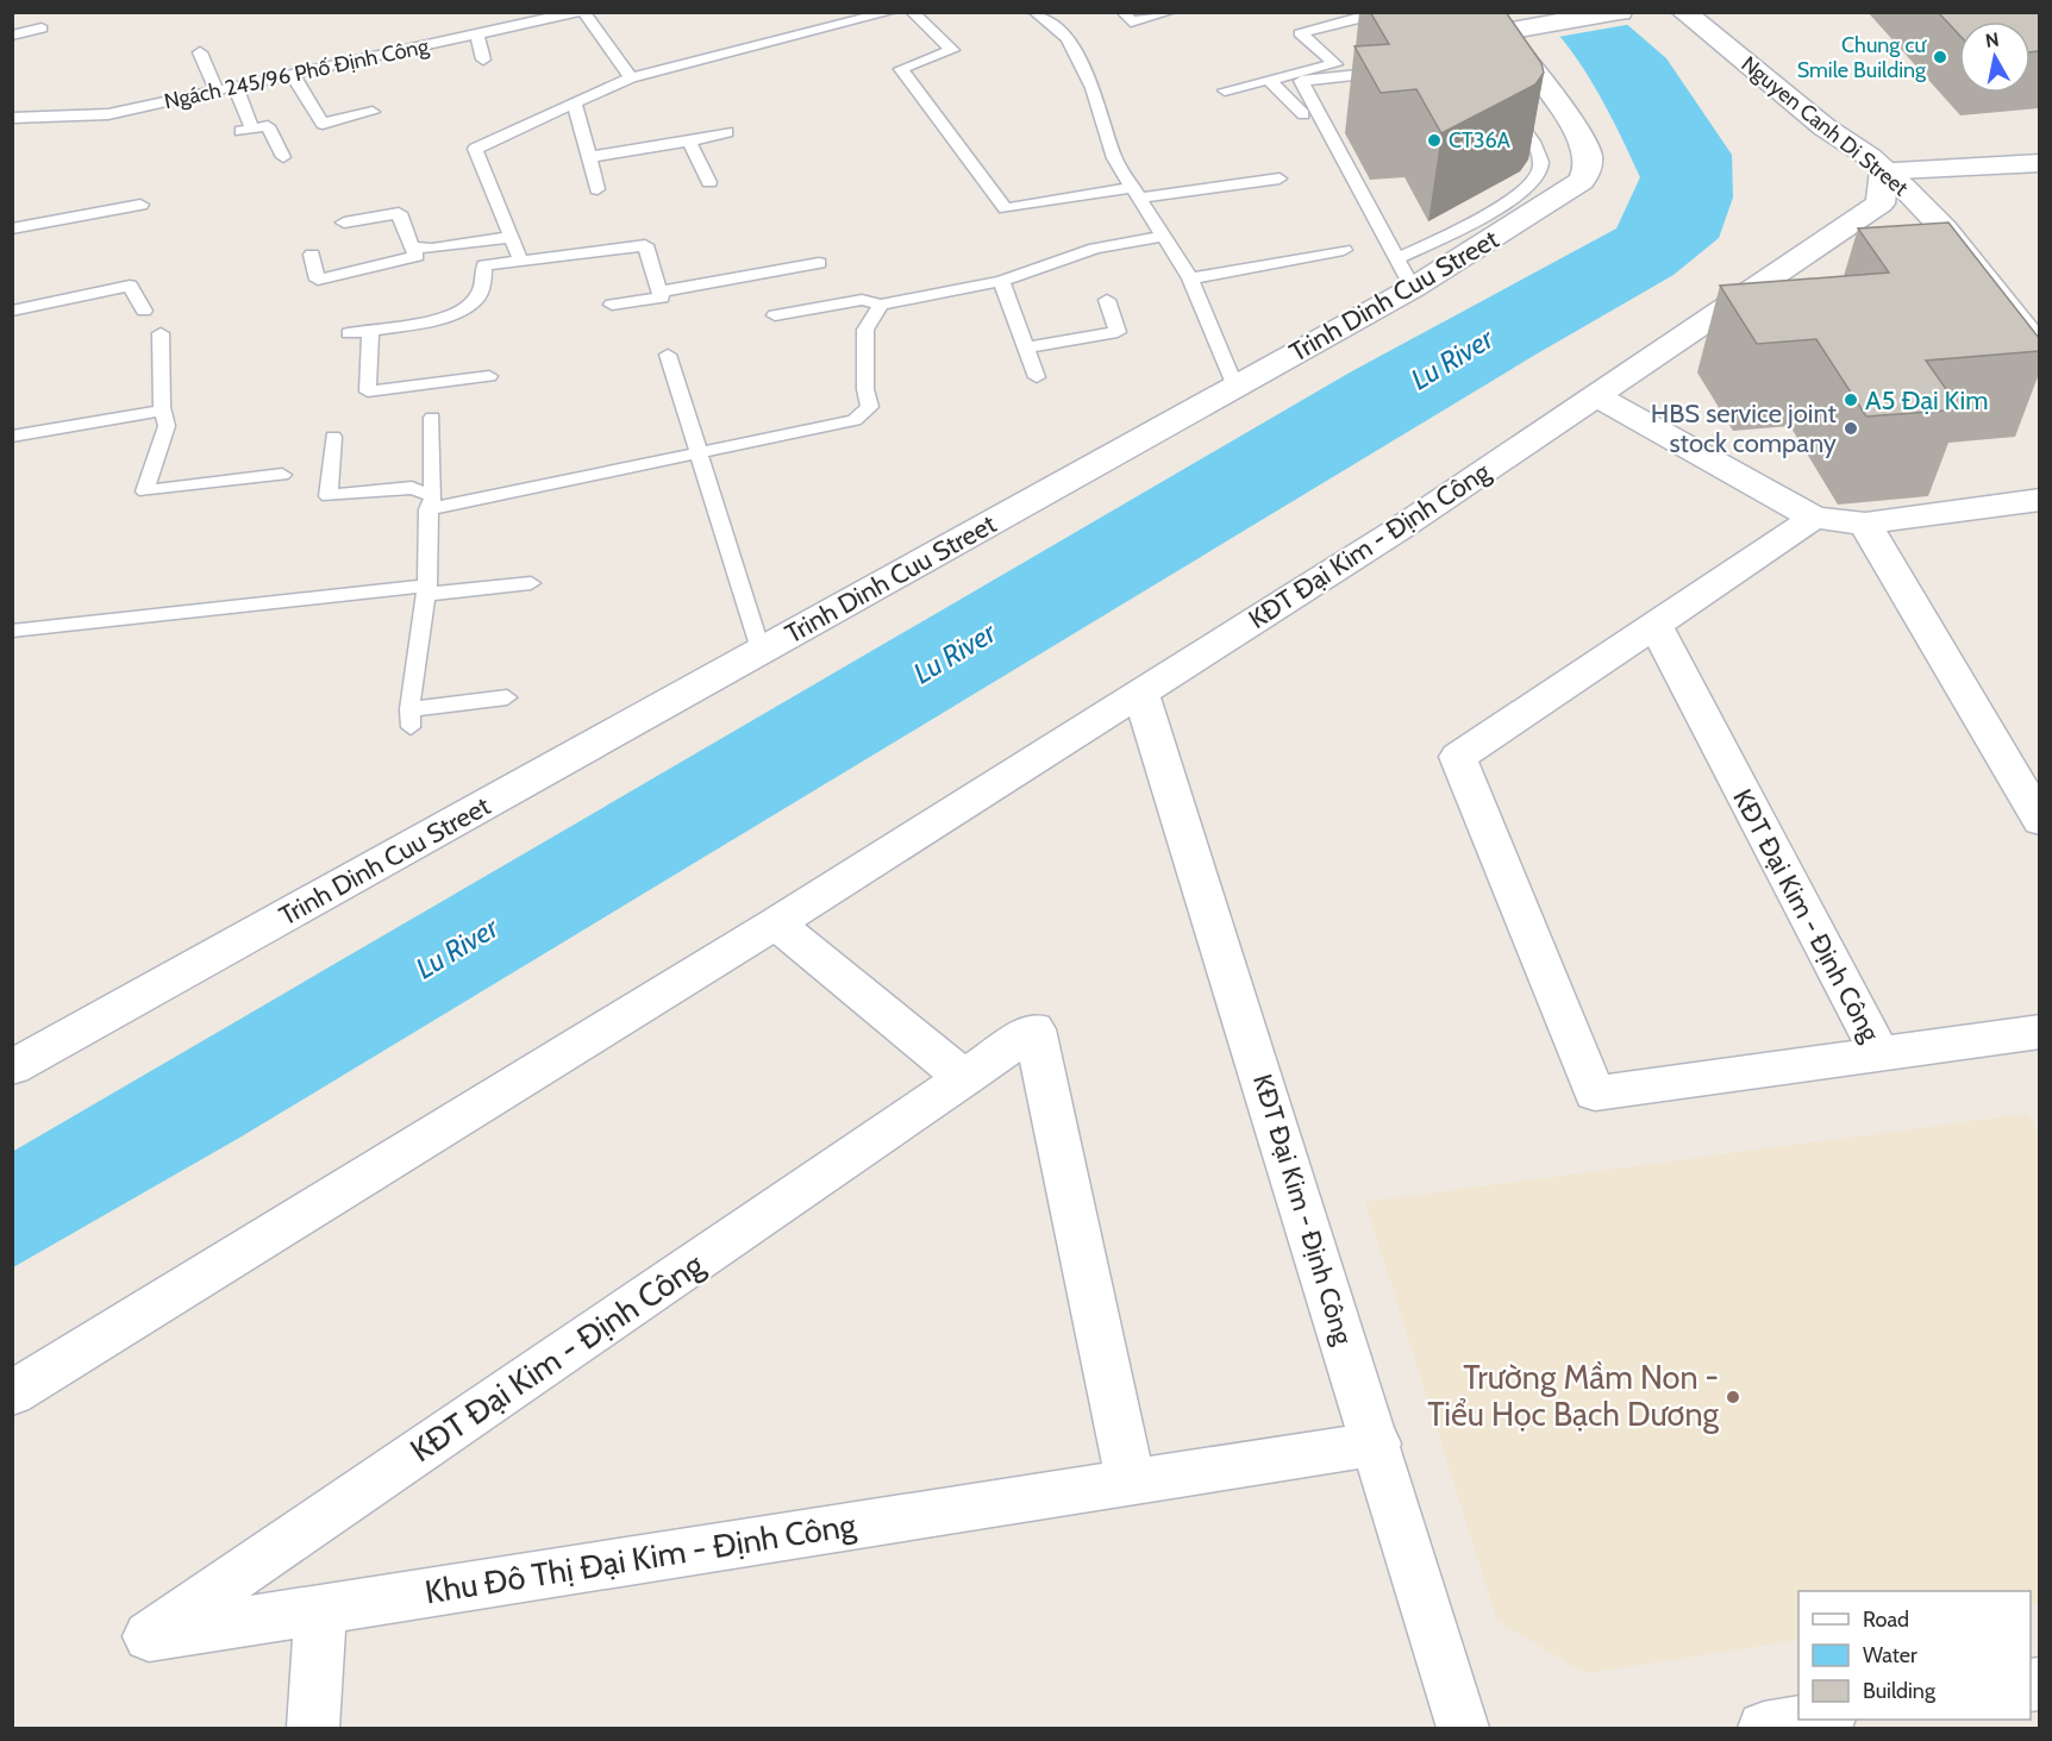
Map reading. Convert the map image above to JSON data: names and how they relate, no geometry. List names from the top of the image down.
{
  "streets": {
    "street": [
      "Nguyen Canh Di Street",
      "Trinh Dinh Cuu Street",
      "KĐT Đại Kim - Định Công",
      "Khu Đô Thị Đại Kim - Định Công"
    ],
    "lane": ["Ngách 245/96 Phố Định Công"]
  },
  "crossings": [
    ["Nguyen Canh Di Street", "KĐT Đại Kim - Định Công"],
    ["KĐT Đại Kim - Định Công", "Khu Đô Thị Đại Kim - Định Công"]
  ],
  "water": ["Lu River"],
  "places": [
    "Chung cư Smile Building",
    "CT36A",
    "A5 Đại Kim",
    "HBS service joint stock company",
    "Trường Mầm Non - Tiểu Học Bạch Dương"
  ],
  "legend": ["Road", "Water", "Building"],
  "north": "top"
}
